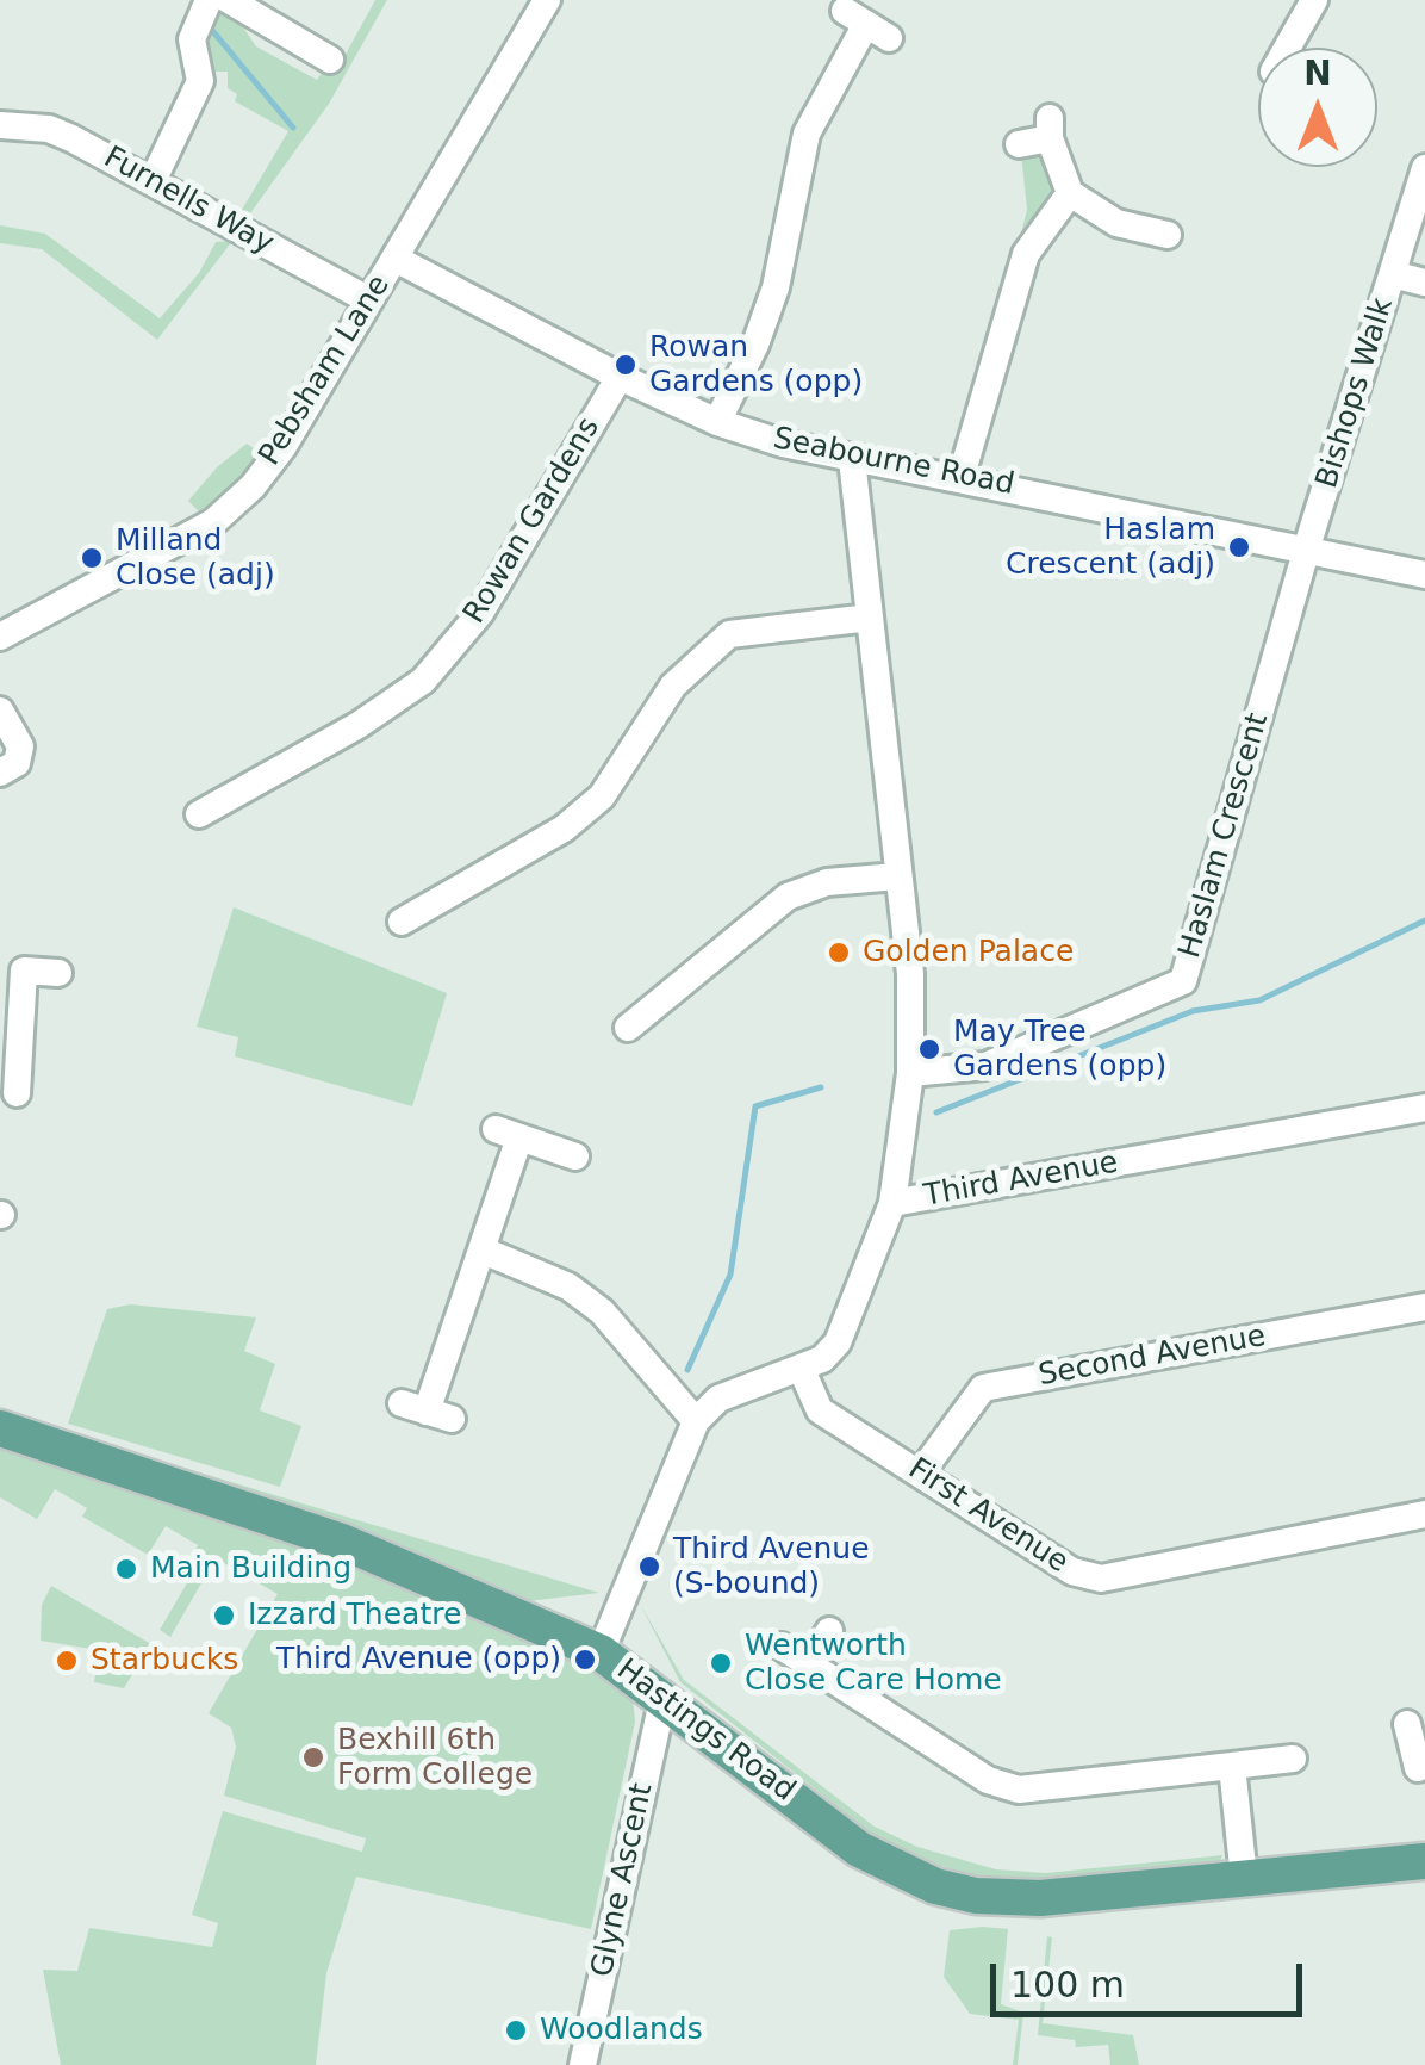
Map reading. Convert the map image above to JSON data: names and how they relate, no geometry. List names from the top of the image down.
{
  "streets": {
    "main road": ["Hastings Road"],
    "street": [
      "Furnells Way",
      "Pebsham Lane",
      "Bishops Walk",
      "Seabourne Road",
      "Rowan Gardens",
      "Haslam Crescent",
      "Third Avenue",
      "Second Avenue",
      "First Avenue",
      "Glyne Ascent"
    ]
  },
  "crossings": [
    ["Furnells Way", "Pebsham Lane"],
    ["Pebsham Lane", "Seabourne Road"],
    ["Bishops Walk", "Seabourne Road"],
    ["Bishops Walk", "Haslam Crescent"],
    ["Seabourne Road", "Rowan Gardens"],
    ["Seabourne Road", "Haslam Crescent"],
    ["Third Avenue", "First Avenue"],
    ["Second Avenue", "First Avenue"],
    ["Hastings Road", "Glyne Ascent"]
  ],
  "places": [
    "Rowan Gardens (opp)",
    "Haslam Crescent (adj)",
    "Milland Close (adj)",
    "Golden Palace",
    "May Tree Gardens (opp)",
    "Third Avenue (S-bound)",
    "Main Building",
    "Izzard Theatre",
    "Third Avenue (opp)",
    "Starbucks",
    "Wentworth Close Care Home",
    "Bexhill 6th Form College",
    "Woodlands"
  ],
  "scale_bar": "100 m",
  "north": "top"
}
